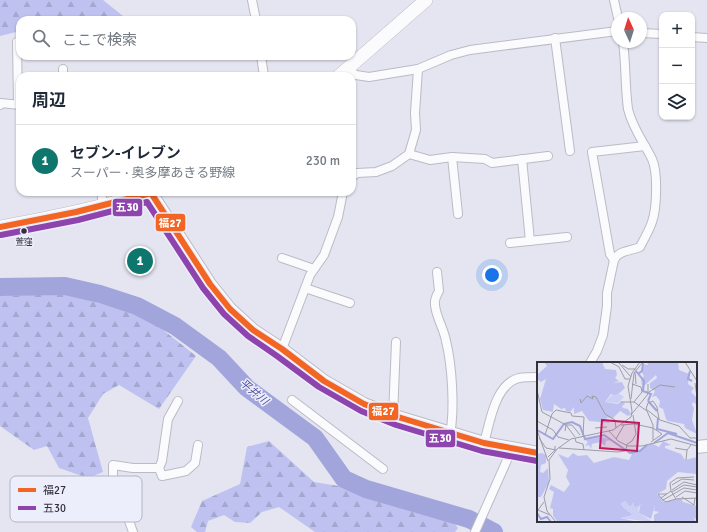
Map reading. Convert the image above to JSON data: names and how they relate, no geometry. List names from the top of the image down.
{
  "water": ["平井川"],
  "places": ["萱窪"],
  "lines": ["transit line 福27", "transit line 五30"],
  "legend": ["福27", "五30"],
  "north": "top",
  "page": {
    "map_buttons": ["+", "−"],
    "search": "ここで検索",
    "heading": "周辺",
    "list": [
      {
        "mark": "1",
        "name": "セブン-イレブン",
        "note": "スーパー · 奥多摩あきる野線",
        "value": "230 m"
      }
    ],
    "pins": "1"
  }
}
